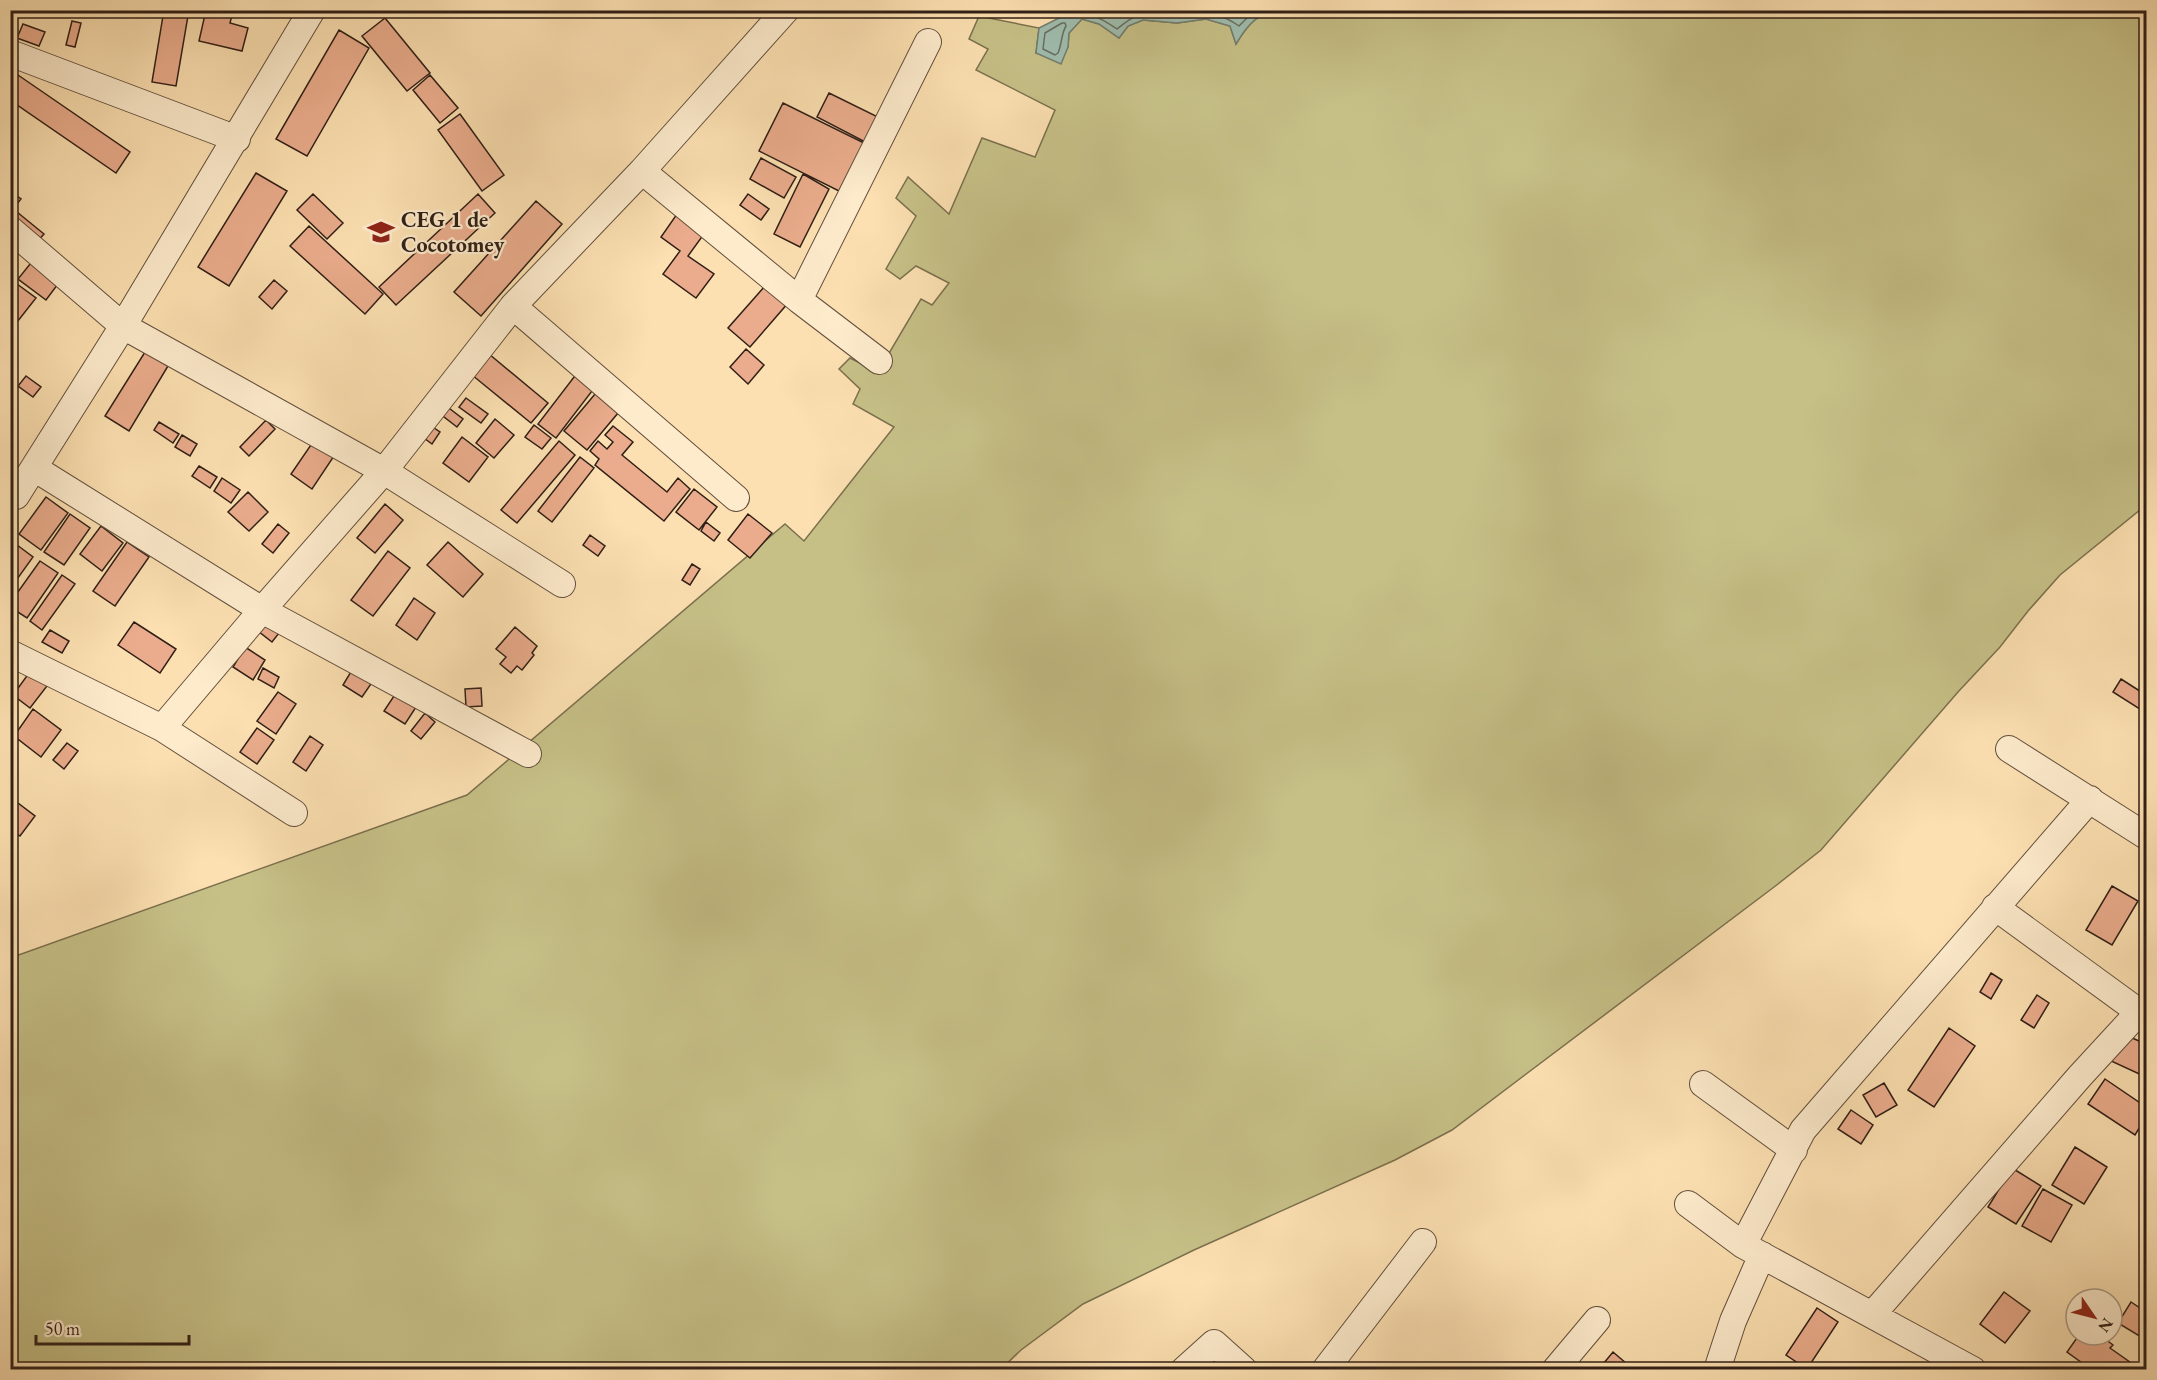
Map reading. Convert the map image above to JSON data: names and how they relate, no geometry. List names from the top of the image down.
{
  "places": {
    "school or university": ["CEG 1 de Cocotomey"]
  },
  "scale_bar": "50 m",
  "north": "bottom right"
}
